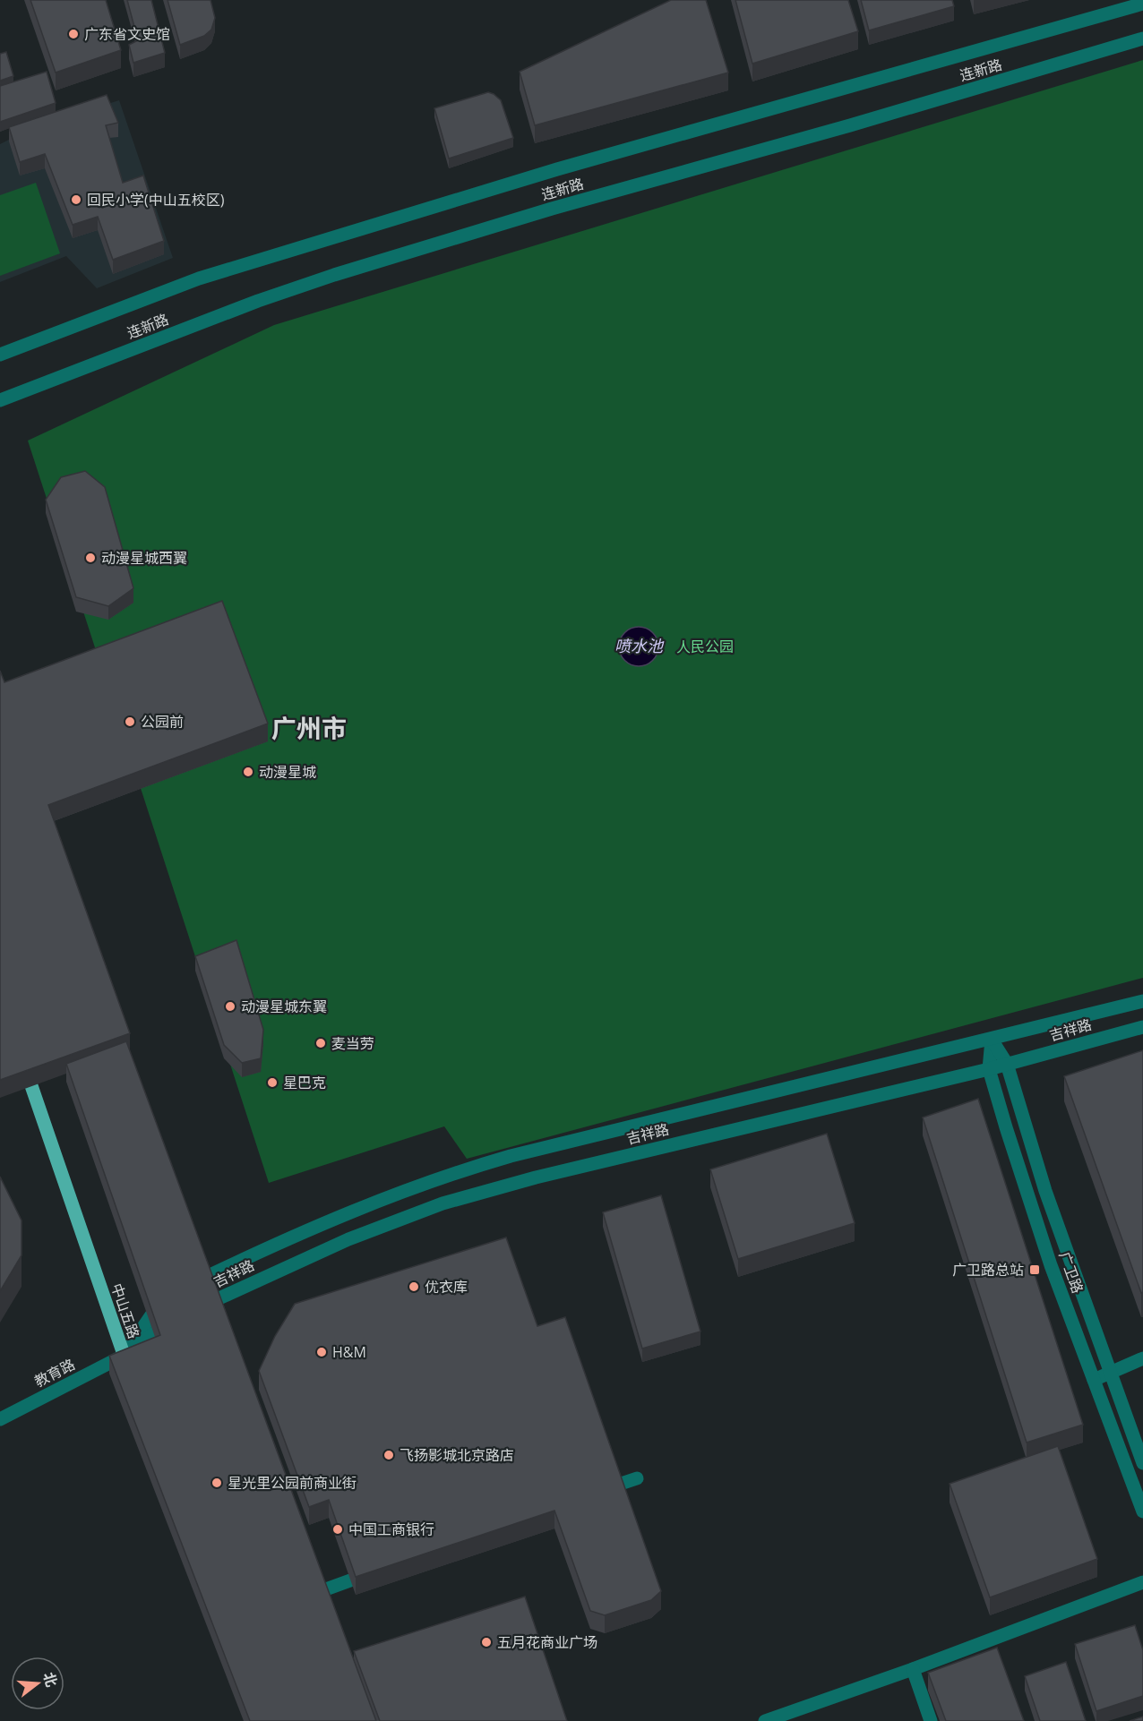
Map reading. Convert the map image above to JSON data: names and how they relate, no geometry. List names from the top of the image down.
{
  "streets": {
    "main road": ["中山五路"],
    "street": [
      "连新路",
      "吉祥路",
      "广卫路",
      "教育路"
    ]
  },
  "crossings": [
    ["吉祥路", "广卫路"],
    ["吉祥路", "中山五路"],
    ["吉祥路", "教育路"],
    ["中山五路", "教育路"]
  ],
  "districts": ["广州市"],
  "water": ["喷水池"],
  "parks": ["人民公园"],
  "places": {
    "other": [
      "广东省文史馆",
      "回民小学(中山五校区)",
      "动漫星城西翼",
      "公园前",
      "动漫星城",
      "动漫星城东翼",
      "麦当劳",
      "星巴克",
      "优衣库",
      "H&M",
      "飞扬影城北京路店",
      "星光里公园前商业街",
      "中国工商银行",
      "五月花商业广场"
    ],
    "transit": ["广卫路总站"]
  },
  "north": "right"
}
